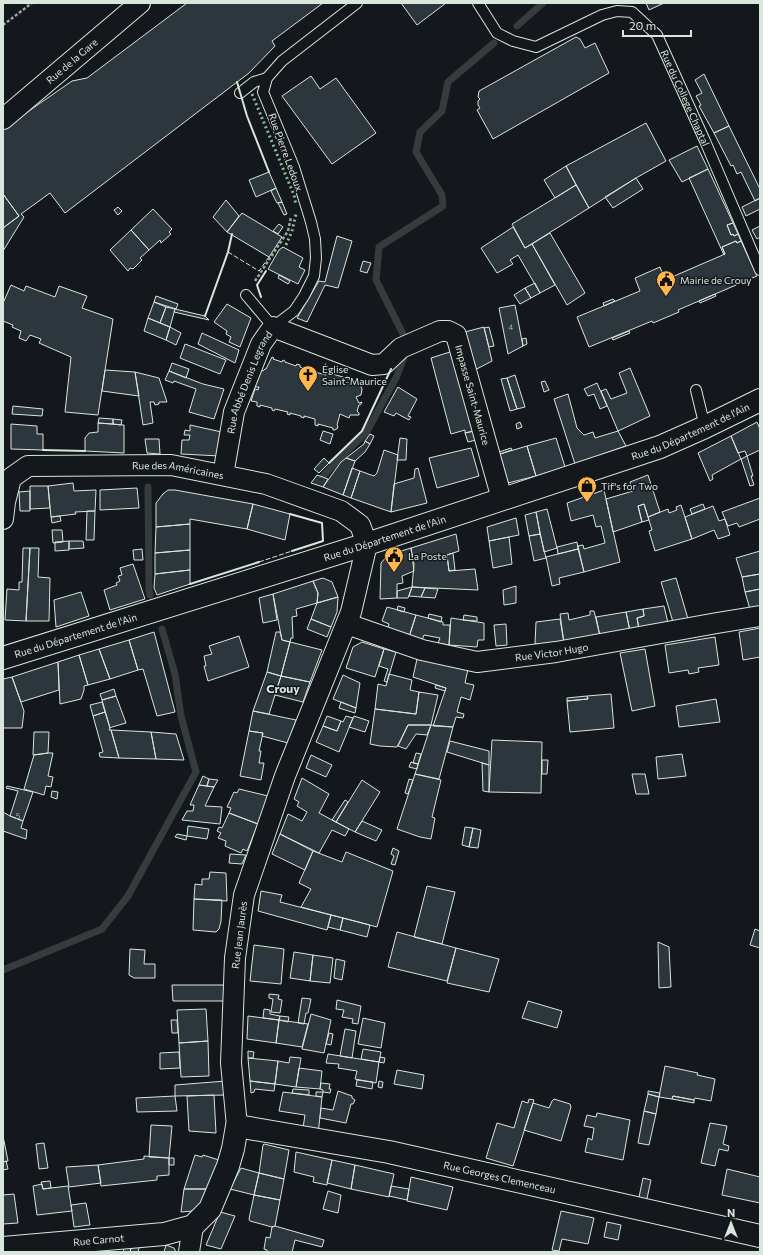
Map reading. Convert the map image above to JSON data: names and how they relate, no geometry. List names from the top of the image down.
{
  "streets": {
    "street": [
      "Rue de la Gare",
      "Rue Abbé Denis Legrand",
      "Impasse Saint-Maurice",
      "Rue du Département de l'Ain",
      "Rue des Américaines",
      "Rue Victor Hugo",
      "Rue Jean Jaurès",
      "Rue Georges Clemenceau",
      "Rue Carnot"
    ],
    "lane": ["Rue du College Chaptal", "Rue Pierre Ledoux"]
  },
  "crossings": [
    ["Rue Pierre Ledoux", "Rue Abbé Denis Legrand"],
    ["Rue Abbé Denis Legrand", "Impasse Saint-Maurice"],
    ["Rue Abbé Denis Legrand", "Rue des Américaines"],
    ["Impasse Saint-Maurice", "Rue du Département de l'Ain"],
    ["Rue du Département de l'Ain", "Rue des Américaines"],
    ["Rue du Département de l'Ain", "Rue Jean Jaurès"],
    ["Rue des Américaines", "Rue Jean Jaurès"],
    ["Rue Victor Hugo", "Rue Jean Jaurès"],
    ["Rue Jean Jaurès", "Rue Georges Clemenceau"],
    ["Rue Jean Jaurès", "Rue Carnot"]
  ],
  "districts": ["Crouy"],
  "places": {
    "public building": ["Mairie de Crouy", "La Poste"],
    "church": ["Église Saint-Maurice"],
    "shop": ["Tif's for Two"]
  },
  "house_numbers": ["4", "5"],
  "scale_bar": "20 m",
  "north": "top"
}
